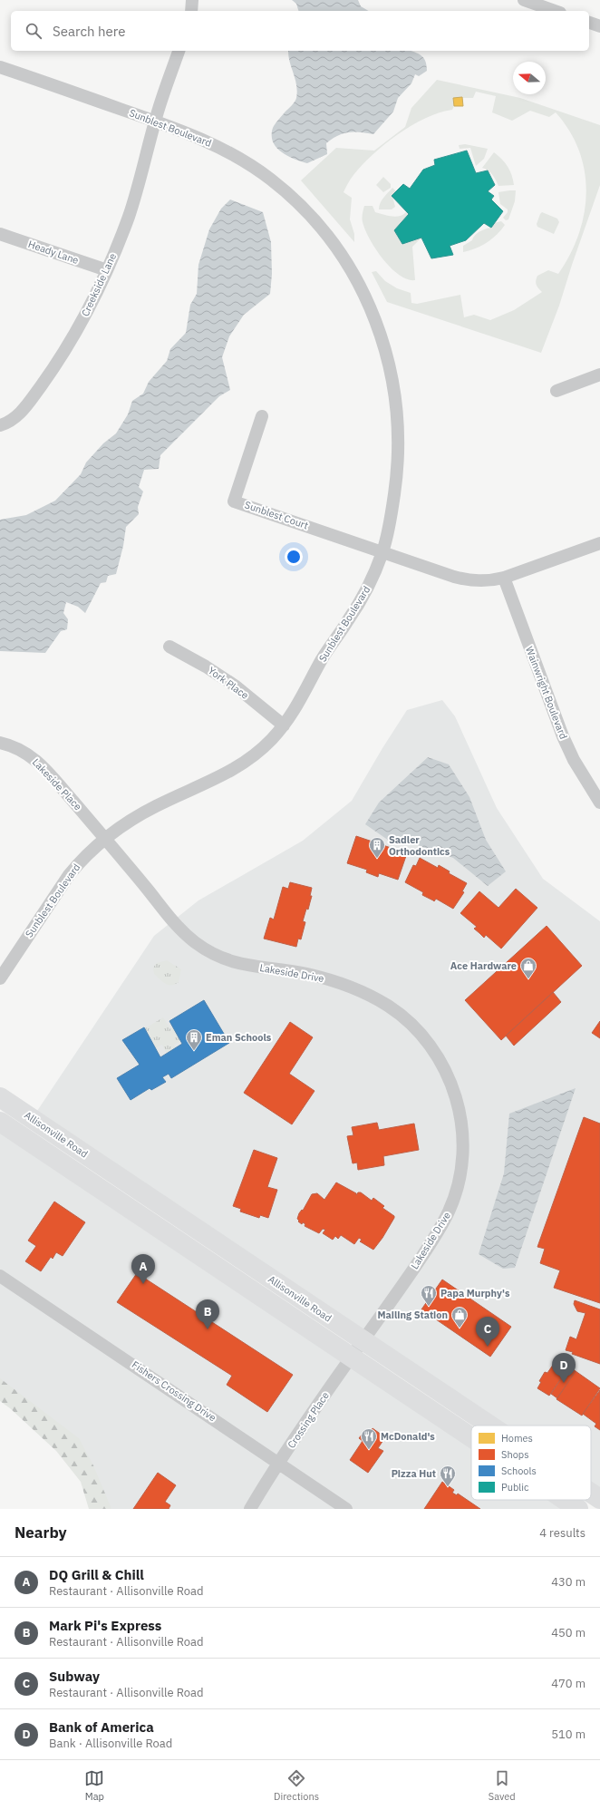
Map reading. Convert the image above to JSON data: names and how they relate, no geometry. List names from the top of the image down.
{
  "streets": {
    "main road": ["Allisonville Road"],
    "street": [
      "Sunblest Boulevard",
      "Heady Lane",
      "Creekside Lane",
      "Sunblest Court",
      "York Place",
      "Wainwright Boulevard",
      "Lakeside Place",
      "Lakeside Drive",
      "Fishers Crossing Drive",
      "Crossing Place"
    ]
  },
  "crossings": [
    ["Sunblest Boulevard", "Creekside Lane"],
    ["Sunblest Boulevard", "Sunblest Court"],
    ["Sunblest Boulevard", "York Place"],
    ["Sunblest Boulevard", "Lakeside Place"],
    ["Sunblest Boulevard", "Lakeside Drive"],
    ["Heady Lane", "Creekside Lane"],
    ["Lakeside Place", "Lakeside Drive"],
    ["Lakeside Drive", "Allisonville Road"],
    ["Lakeside Drive", "Crossing Place"],
    ["Allisonville Road", "Crossing Place"],
    ["Fishers Crossing Drive", "Crossing Place"]
  ],
  "places": {
    "building": ["Sadler Orthodontics", "Eman Schools"],
    "shop": ["Ace Hardware", "Mailing Station"],
    "restaurant": ["Papa Murphy's", "McDonald's", "Pizza Hut"]
  },
  "legend": [
    "Homes",
    "Shops",
    "Schools",
    "Public"
  ],
  "north": "left",
  "page": {
    "search": "Search here",
    "pins": [
      "A",
      "B",
      "C",
      "D"
    ],
    "heading": ["Nearby", "4 results"],
    "list": [
      {
        "mark": "A",
        "name": "DQ Grill & Chill",
        "note": "Restaurant · Allisonville Road",
        "value": "430 m"
      },
      {
        "mark": "B",
        "name": "Mark Pi's Express",
        "note": "Restaurant · Allisonville Road",
        "value": "450 m"
      },
      {
        "mark": "C",
        "name": "Subway",
        "note": "Restaurant · Allisonville Road",
        "value": "470 m"
      },
      {
        "mark": "D",
        "name": "Bank of America",
        "note": "Bank · Allisonville Road",
        "value": "510 m"
      }
    ],
    "nav": ["Map", "Directions", "Saved"]
  }
}
